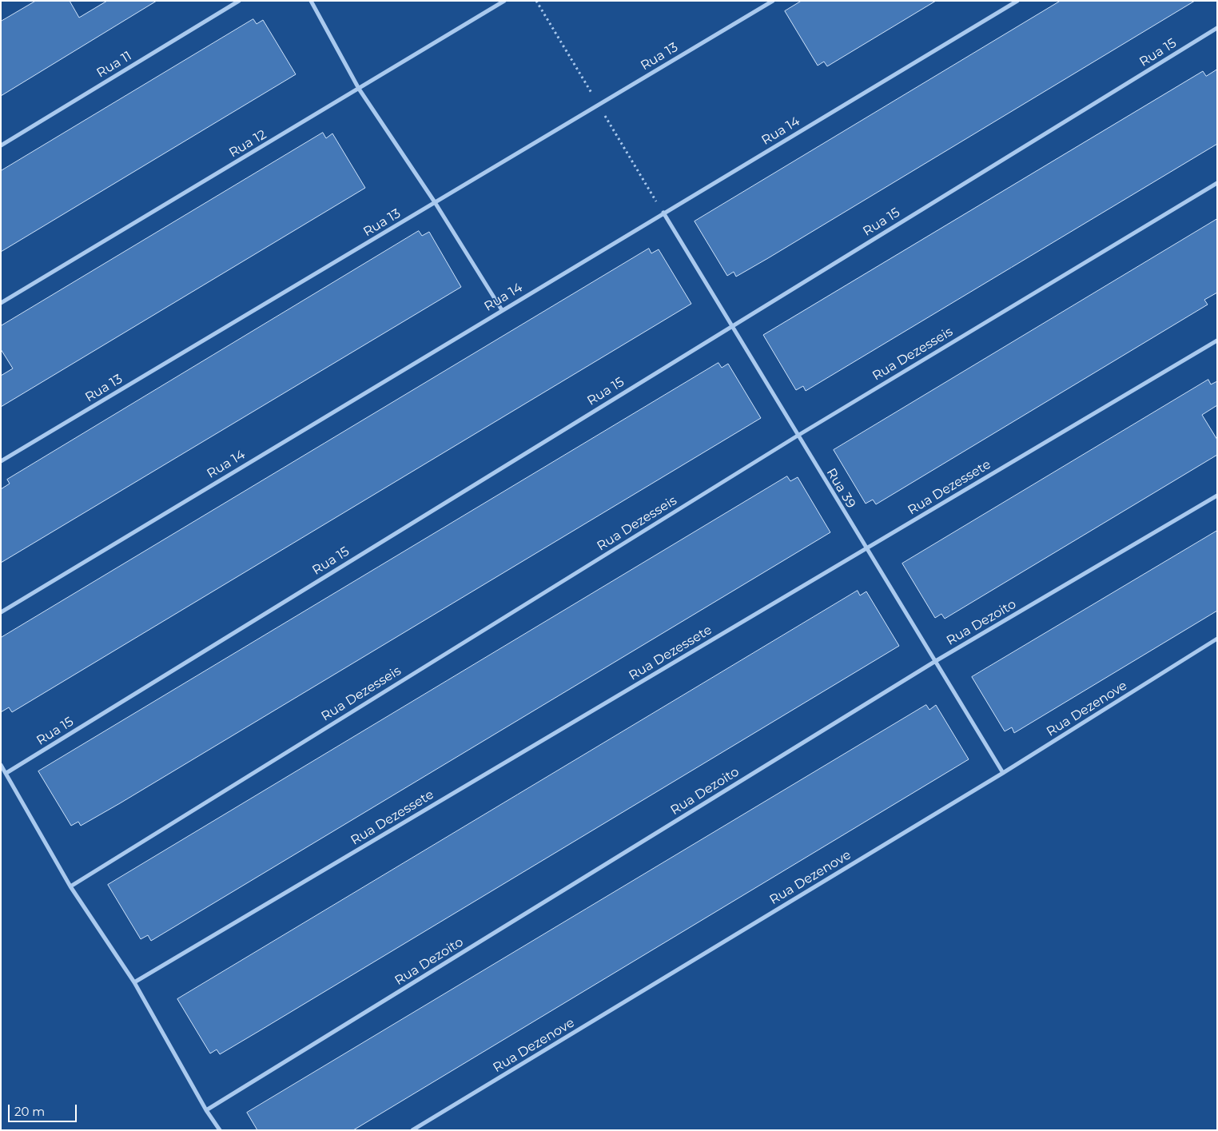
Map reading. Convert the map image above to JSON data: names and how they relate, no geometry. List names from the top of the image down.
{
  "streets": {
    "street": [
      "Rua 15",
      "Rua 13",
      "Rua 11",
      "Rua 14",
      "Rua 12",
      "Rua Dezesseis",
      "Rua Dezessete",
      "Rua 39",
      "Rua Dezoito",
      "Rua Dezenove"
    ]
  },
  "crossings": [
    ["Rua 15", "Rua 39"],
    ["Rua 14", "Rua 39"],
    ["Rua Dezesseis", "Rua 39"],
    ["Rua Dezessete", "Rua 39"],
    ["Rua 39", "Rua Dezoito"],
    ["Rua 39", "Rua Dezenove"]
  ],
  "scale_bar": "20 m"
}
